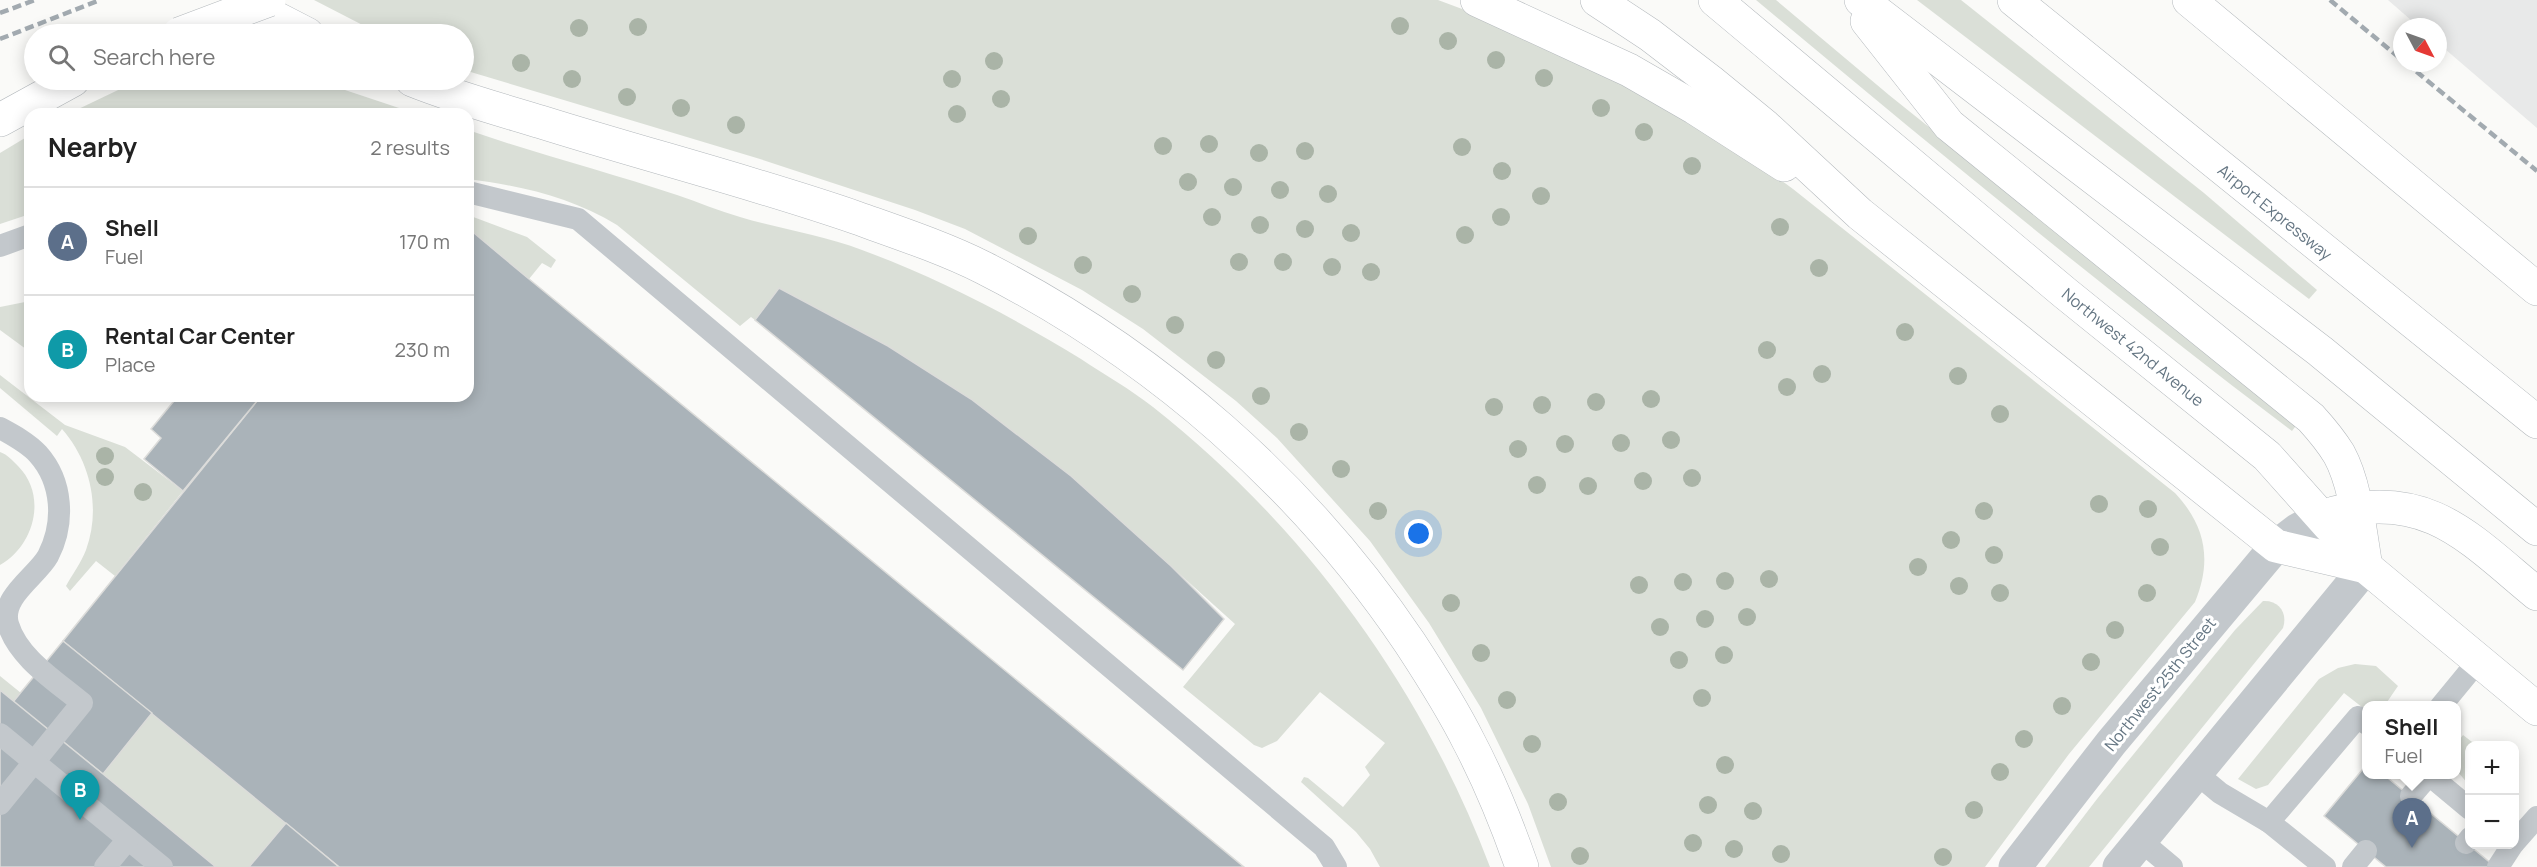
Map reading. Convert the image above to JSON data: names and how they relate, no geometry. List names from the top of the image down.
{
  "streets": {
    "highway": ["Airport Expressway", "Northwest 42nd Avenue"],
    "street": ["Northwest 25th Street"]
  },
  "crossings": [
    ["Northwest 42nd Avenue", "Northwest 25th Street"]
  ],
  "north": "bottom right",
  "page": {
    "search": "Search here",
    "heading": ["Nearby", "2 results"],
    "list": [
      {
        "mark": "A",
        "name": "Shell",
        "note": "Fuel",
        "value": "170 m"
      },
      {
        "mark": "B",
        "name": "Rental Car Center",
        "note": "Place",
        "value": "230 m"
      }
    ],
    "popup": ["Shell", "Fuel"],
    "map_buttons": ["+", "−"],
    "pins": ["B", "A"]
  }
}
